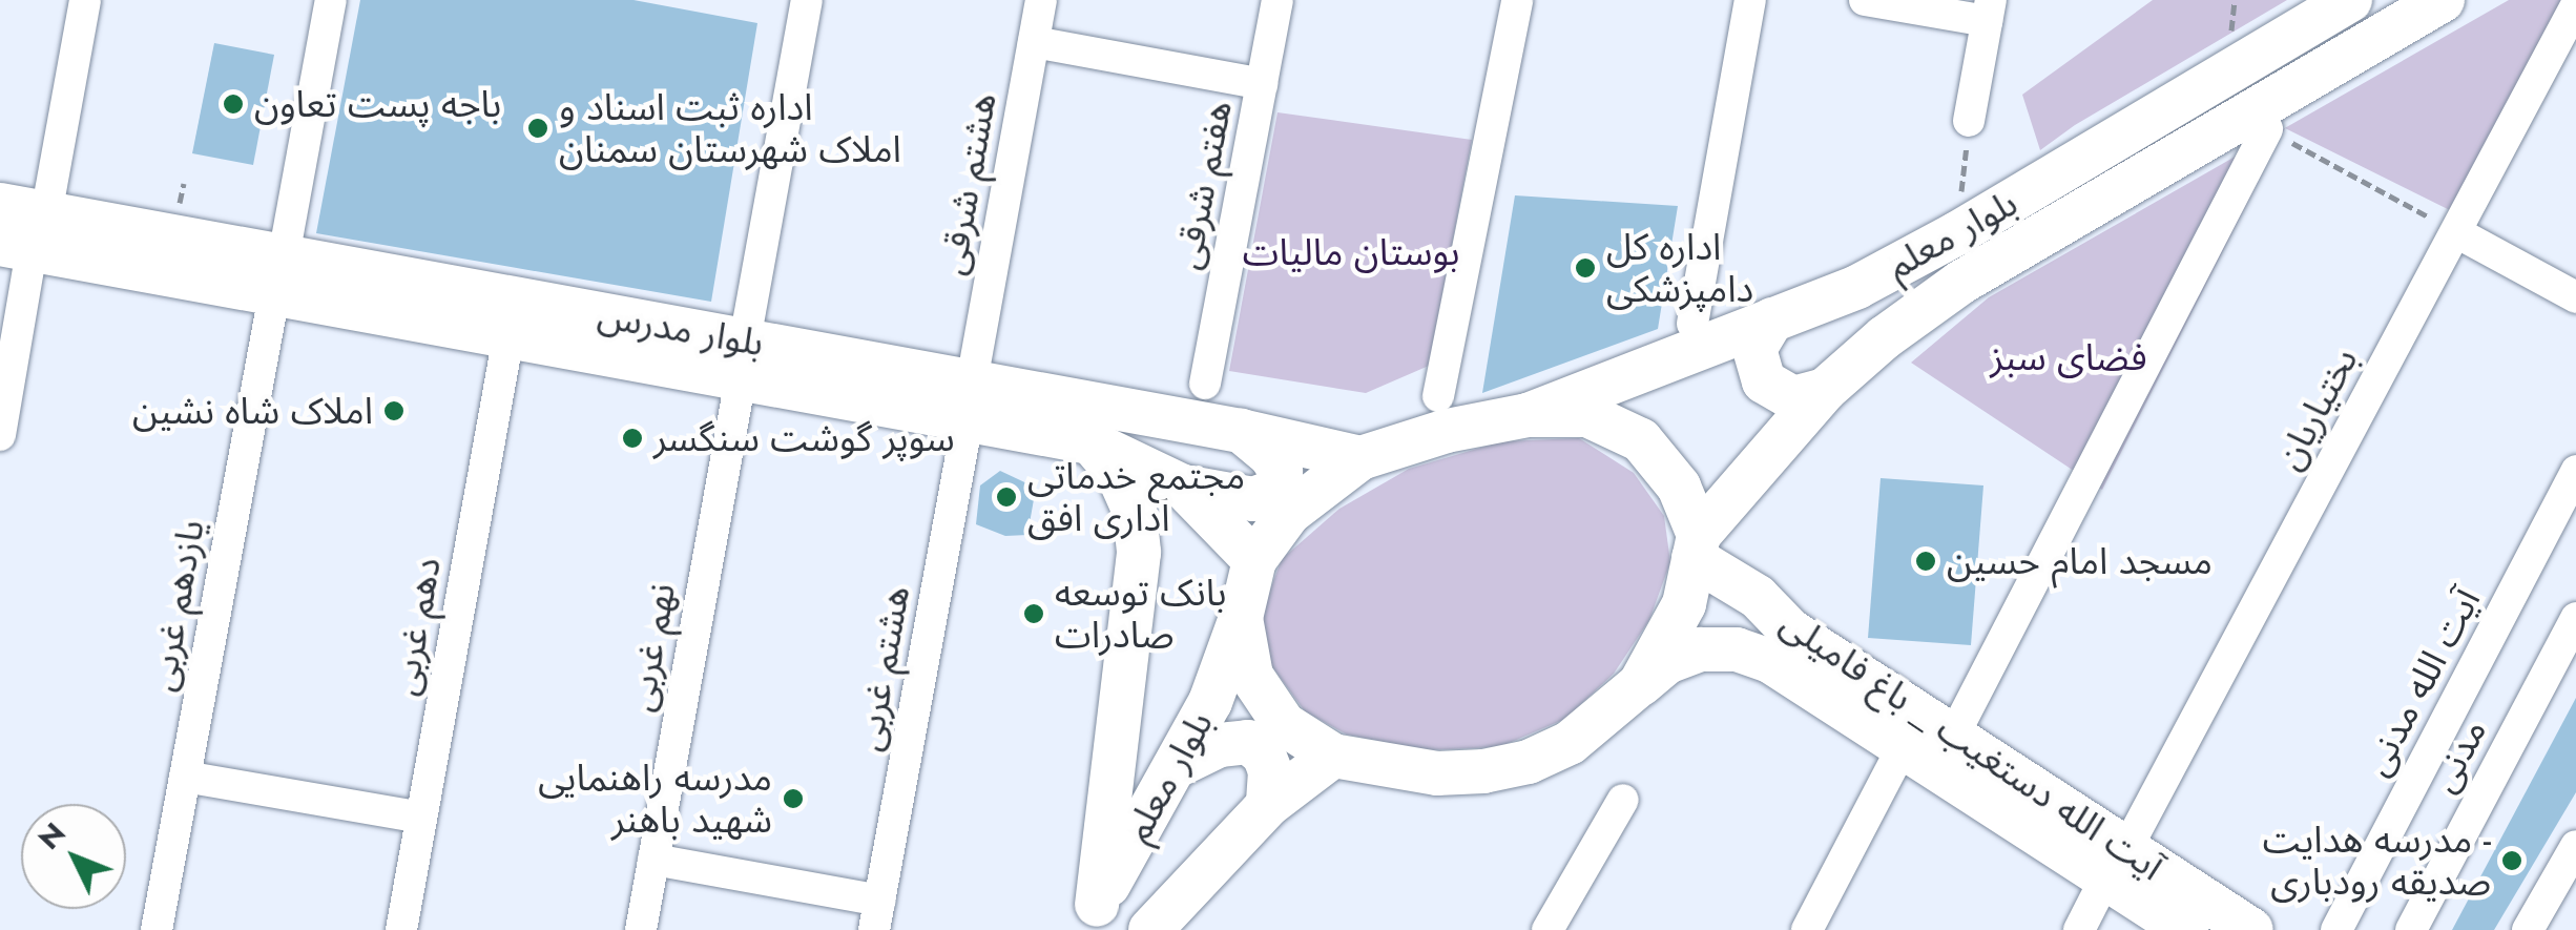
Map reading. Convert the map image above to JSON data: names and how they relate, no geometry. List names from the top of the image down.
{
  "streets": {
    "main road": ["بلوار معلم", "بلوار مدرس", "آیت الله دستغیب _ باغ فامیلی"],
    "street": [
      "هشتم شرقی",
      "هفتم شرقی",
      "بختیاریان",
      "یازدهم غربی",
      "دهم غربی",
      "نهم غربی",
      "هشتم غربی",
      "آیت الله مدنی",
      "مدنی"
    ]
  },
  "crossings": [
    ["هشتم شرقی", "بلوار مدرس"],
    ["هشتم شرقی", "هشتم غربی"],
    ["بلوار معلم", "بلوار مدرس"],
    ["بلوار معلم", "آیت الله دستغیب _ باغ فامیلی"],
    ["بلوار مدرس", "یازدهم غربی"],
    ["بلوار مدرس", "دهم غربی"],
    ["بلوار مدرس", "نهم غربی"],
    ["بلوار مدرس", "هشتم غربی"],
    ["بختیاریان", "آیت الله دستغیب _ باغ فامیلی"]
  ],
  "parks": ["بوستان مالیات", "فضای سبز"],
  "places": [
    "باجه پست تعاون",
    "اداره ثبت اسناد و املاک شهرستان سمنان",
    "اداره کل دامپزشکی",
    "املاک شاه نشین",
    "سوپر گوشت سنگسر",
    "مجتمع خدماتی اداری افق",
    "مسجد امام حسین",
    "بانک توسعه صادرات",
    "مدرسه راهنمایی شهید باهنر",
    "مدرسه هدایت - صدیقه رودباری"
  ],
  "north": "top left"
}
